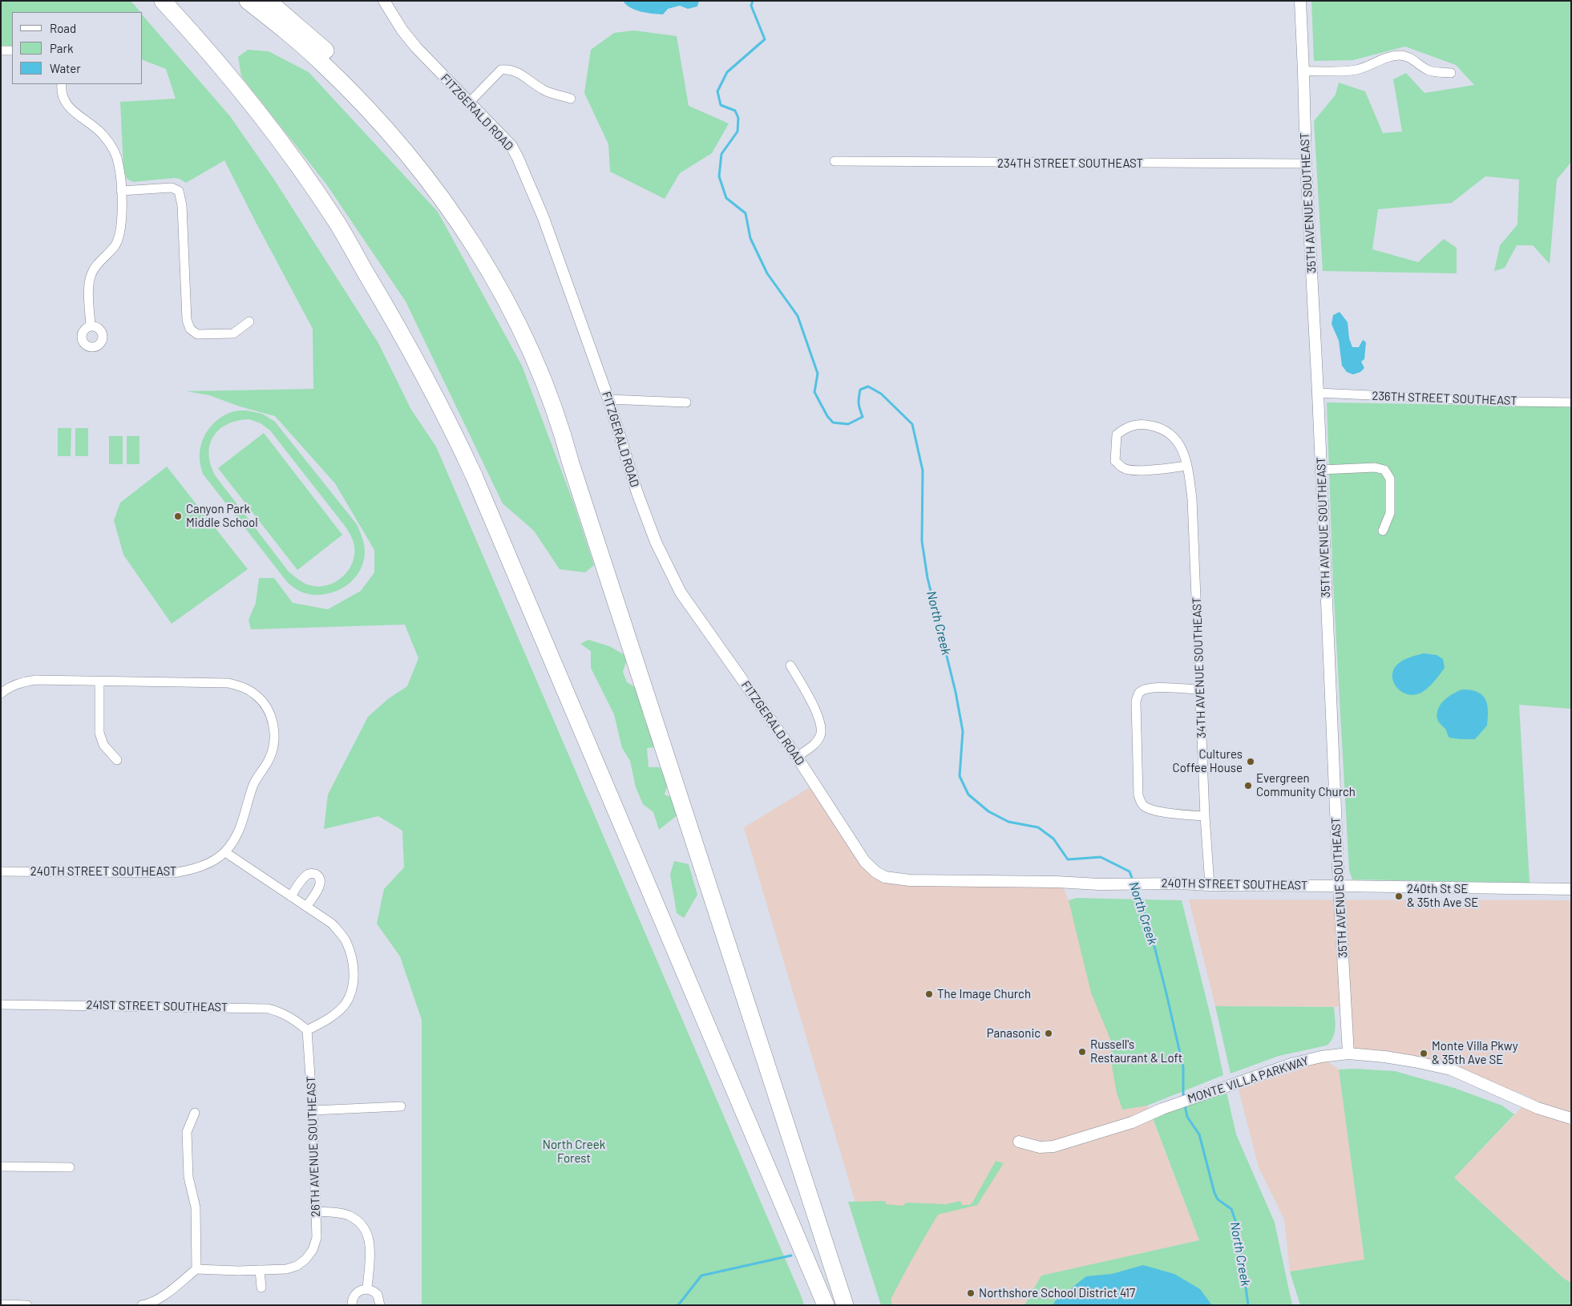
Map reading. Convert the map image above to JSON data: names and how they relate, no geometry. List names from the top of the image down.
{
  "streets": {
    "street": [
      "FITZGERALD ROAD",
      "234TH STREET SOUTHEAST",
      "35TH AVENUE SOUTHEAST",
      "236TH STREET SOUTHEAST",
      "34TH AVENUE SOUTHEAST",
      "240TH STREET SOUTHEAST",
      "241ST STREET SOUTHEAST",
      "MONTE VILLA PARKWAY",
      "26TH AVENUE SOUTHEAST"
    ]
  },
  "crossings": [
    ["FITZGERALD ROAD", "240TH STREET SOUTHEAST"],
    ["234TH STREET SOUTHEAST", "35TH AVENUE SOUTHEAST"],
    ["35TH AVENUE SOUTHEAST", "236TH STREET SOUTHEAST"],
    ["35TH AVENUE SOUTHEAST", "240TH STREET SOUTHEAST"],
    ["35TH AVENUE SOUTHEAST", "MONTE VILLA PARKWAY"],
    ["34TH AVENUE SOUTHEAST", "240TH STREET SOUTHEAST"],
    ["241ST STREET SOUTHEAST", "26TH AVENUE SOUTHEAST"]
  ],
  "water": ["North Creek"],
  "parks": ["North Creek Forest"],
  "places": [
    "Canyon Park Middle School",
    "Cultures Coffee House",
    "Evergreen Community Church",
    "240th St SE & 35th Ave SE",
    "The Image Church",
    "Panasonic",
    "Russell's Restaurant & Loft",
    "Monte Villa Pkwy & 35th Ave SE",
    "Northshore School District 417"
  ],
  "legend": ["Road", "Park", "Water"]
}
